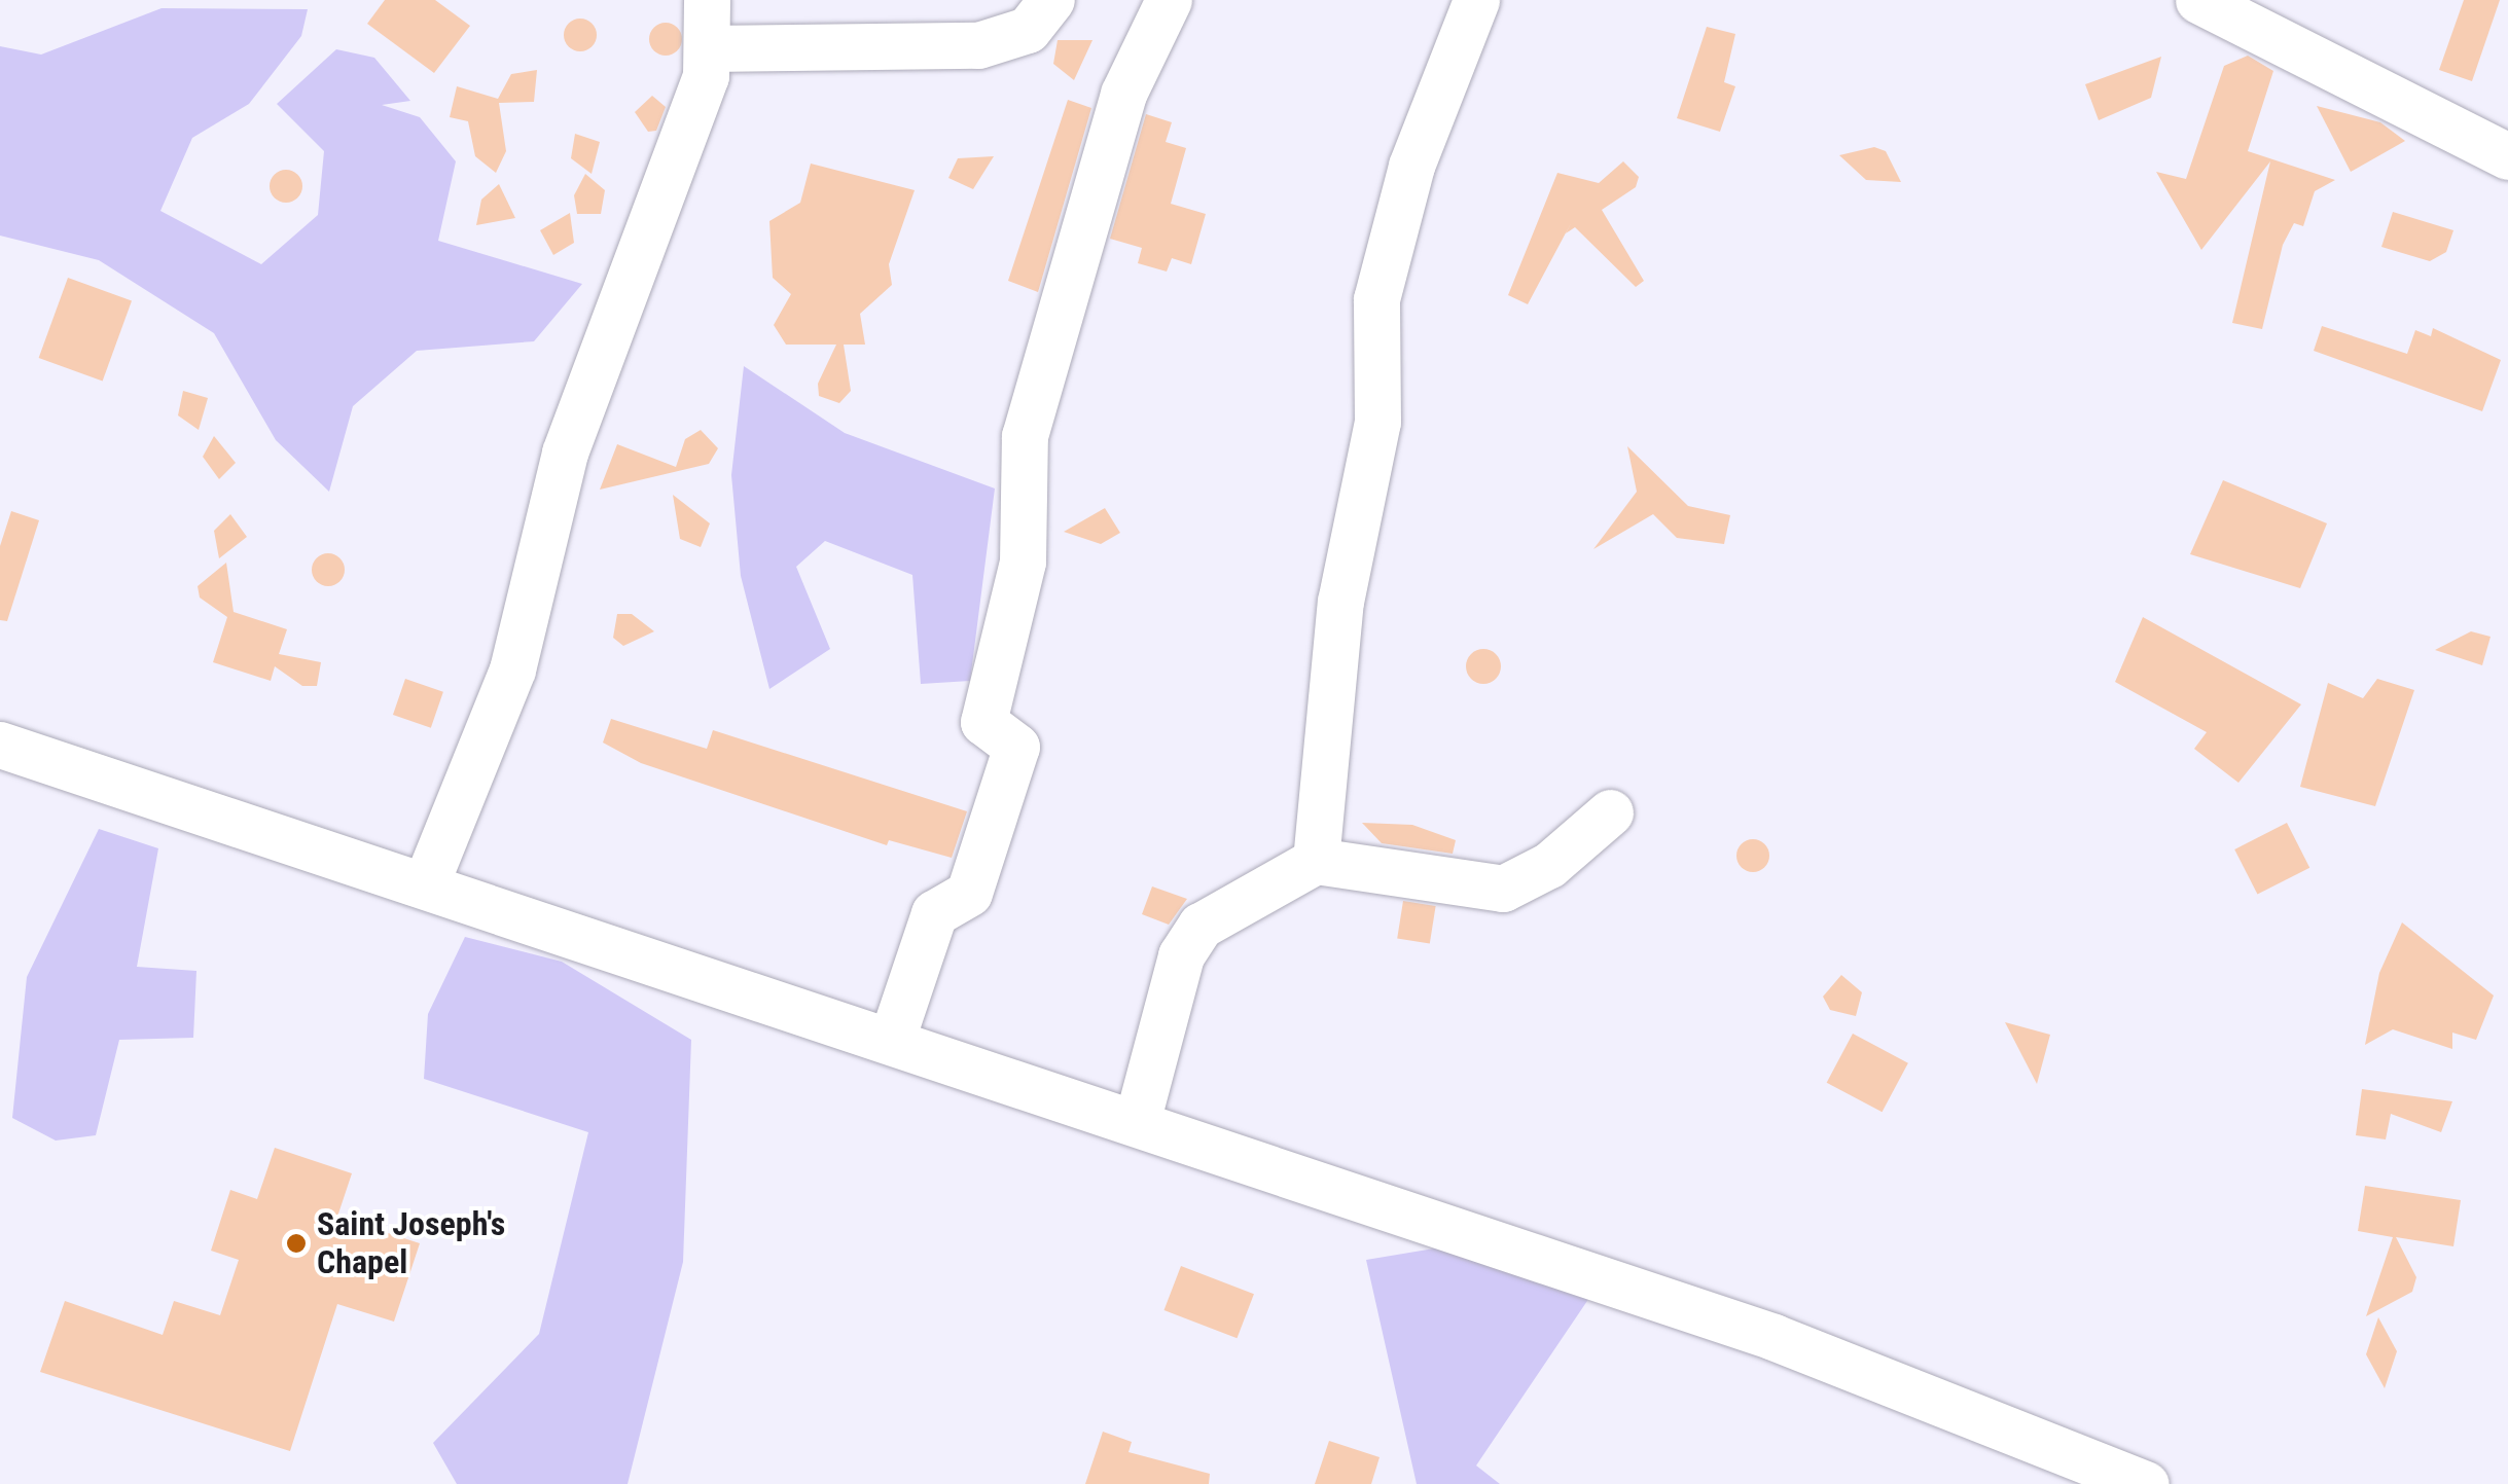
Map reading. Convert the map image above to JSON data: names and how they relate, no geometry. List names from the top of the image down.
{
  "places": ["Saint Joseph's Chapel"]
}
